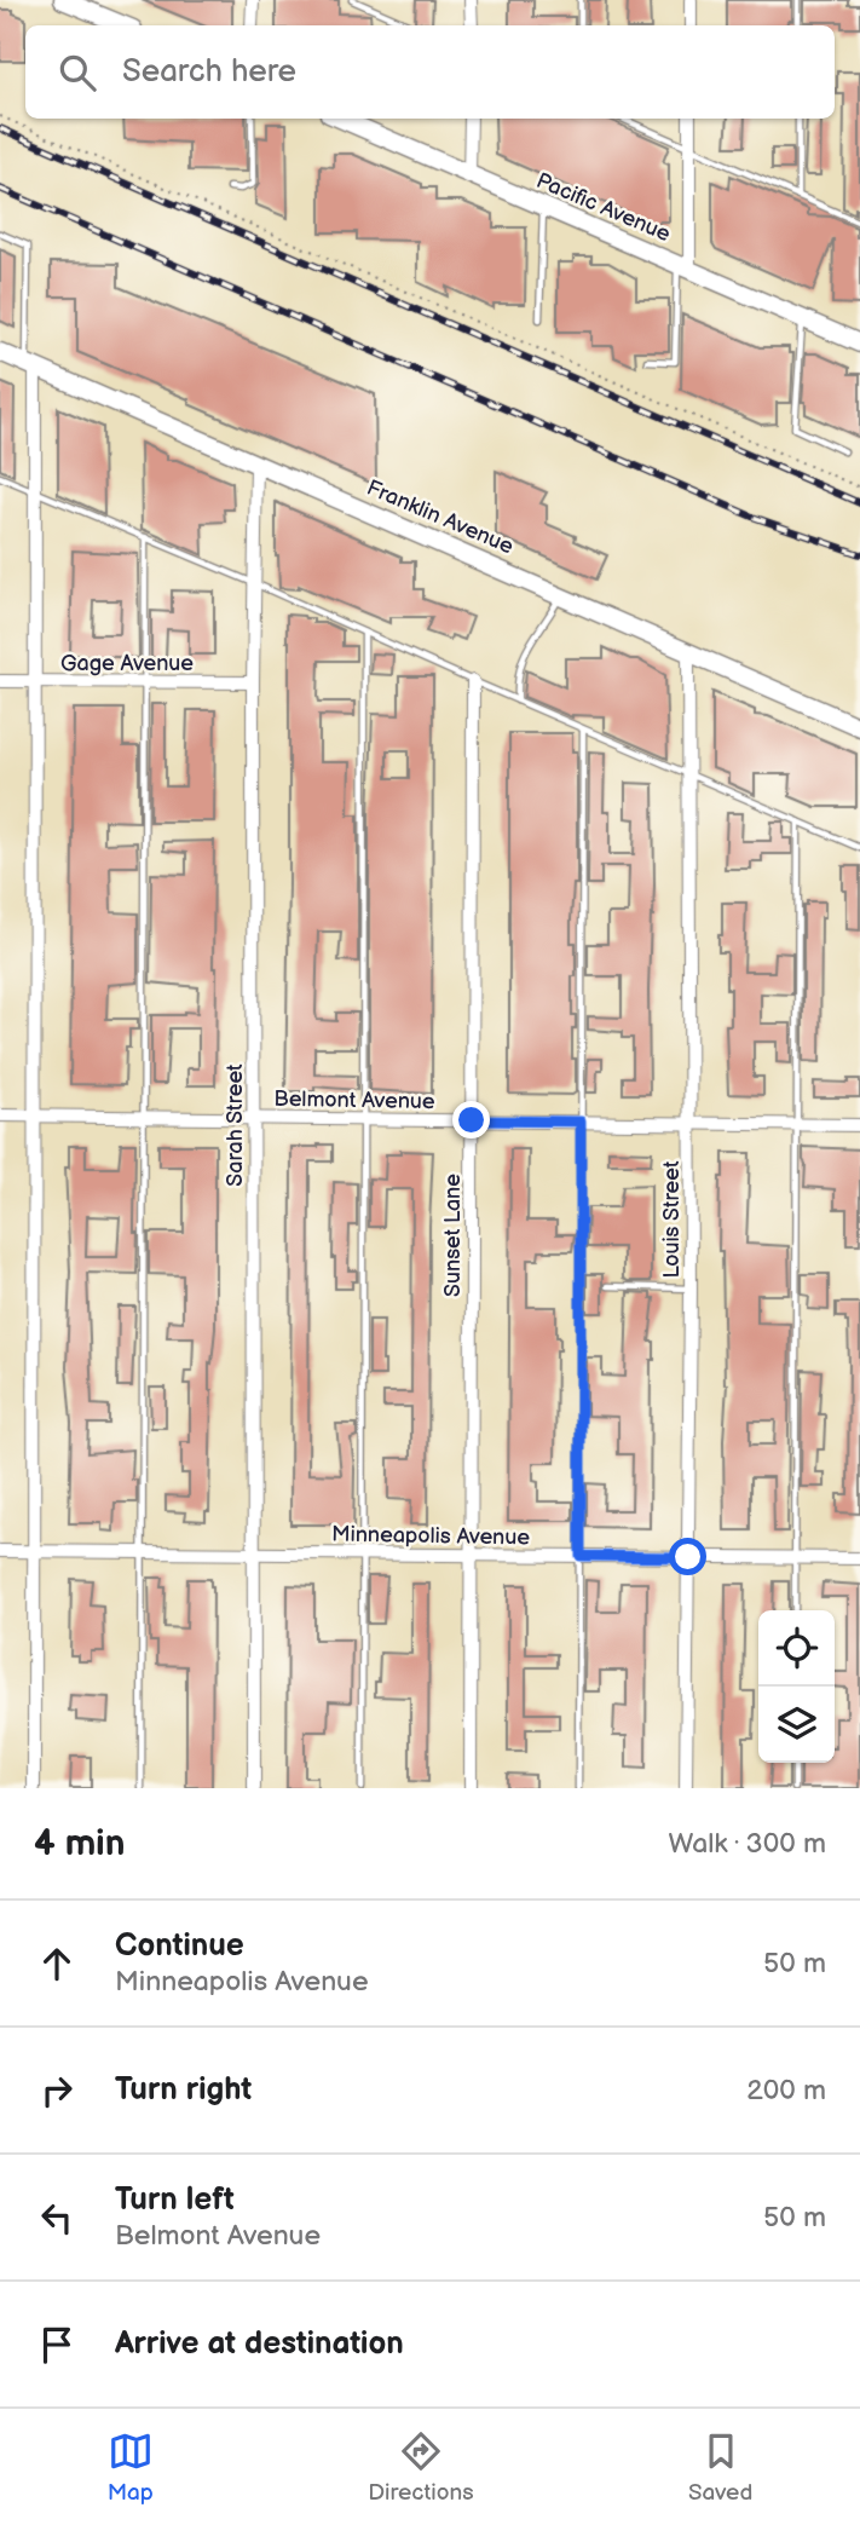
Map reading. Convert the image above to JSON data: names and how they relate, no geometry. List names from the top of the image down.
{
  "streets": {
    "main road": ["Pacific Avenue", "Franklin Avenue"],
    "street": [
      "Gage Avenue",
      "Belmont Avenue",
      "Sarah Street",
      "Louis Street",
      "Sunset Lane",
      "Minneapolis Avenue"
    ]
  },
  "crossings": [
    ["Franklin Avenue", "Sarah Street"],
    ["Franklin Avenue", "Louis Street"],
    ["Gage Avenue", "Sarah Street"],
    ["Belmont Avenue", "Sarah Street"],
    ["Belmont Avenue", "Louis Street"],
    ["Belmont Avenue", "Sunset Lane"],
    ["Sarah Street", "Minneapolis Avenue"],
    ["Louis Street", "Minneapolis Avenue"],
    ["Sunset Lane", "Minneapolis Avenue"]
  ],
  "page": {
    "search": "Search here",
    "heading": ["4 min", "Walk · 300 m"],
    "list": [
      ["Continue", "Minneapolis Avenue", "50 m"],
      ["Turn right", "200 m"],
      ["Turn left", "Belmont Avenue", "50 m"],
      "Arrive at destination"
    ],
    "nav": ["Map", "Directions", "Saved"]
  }
}
